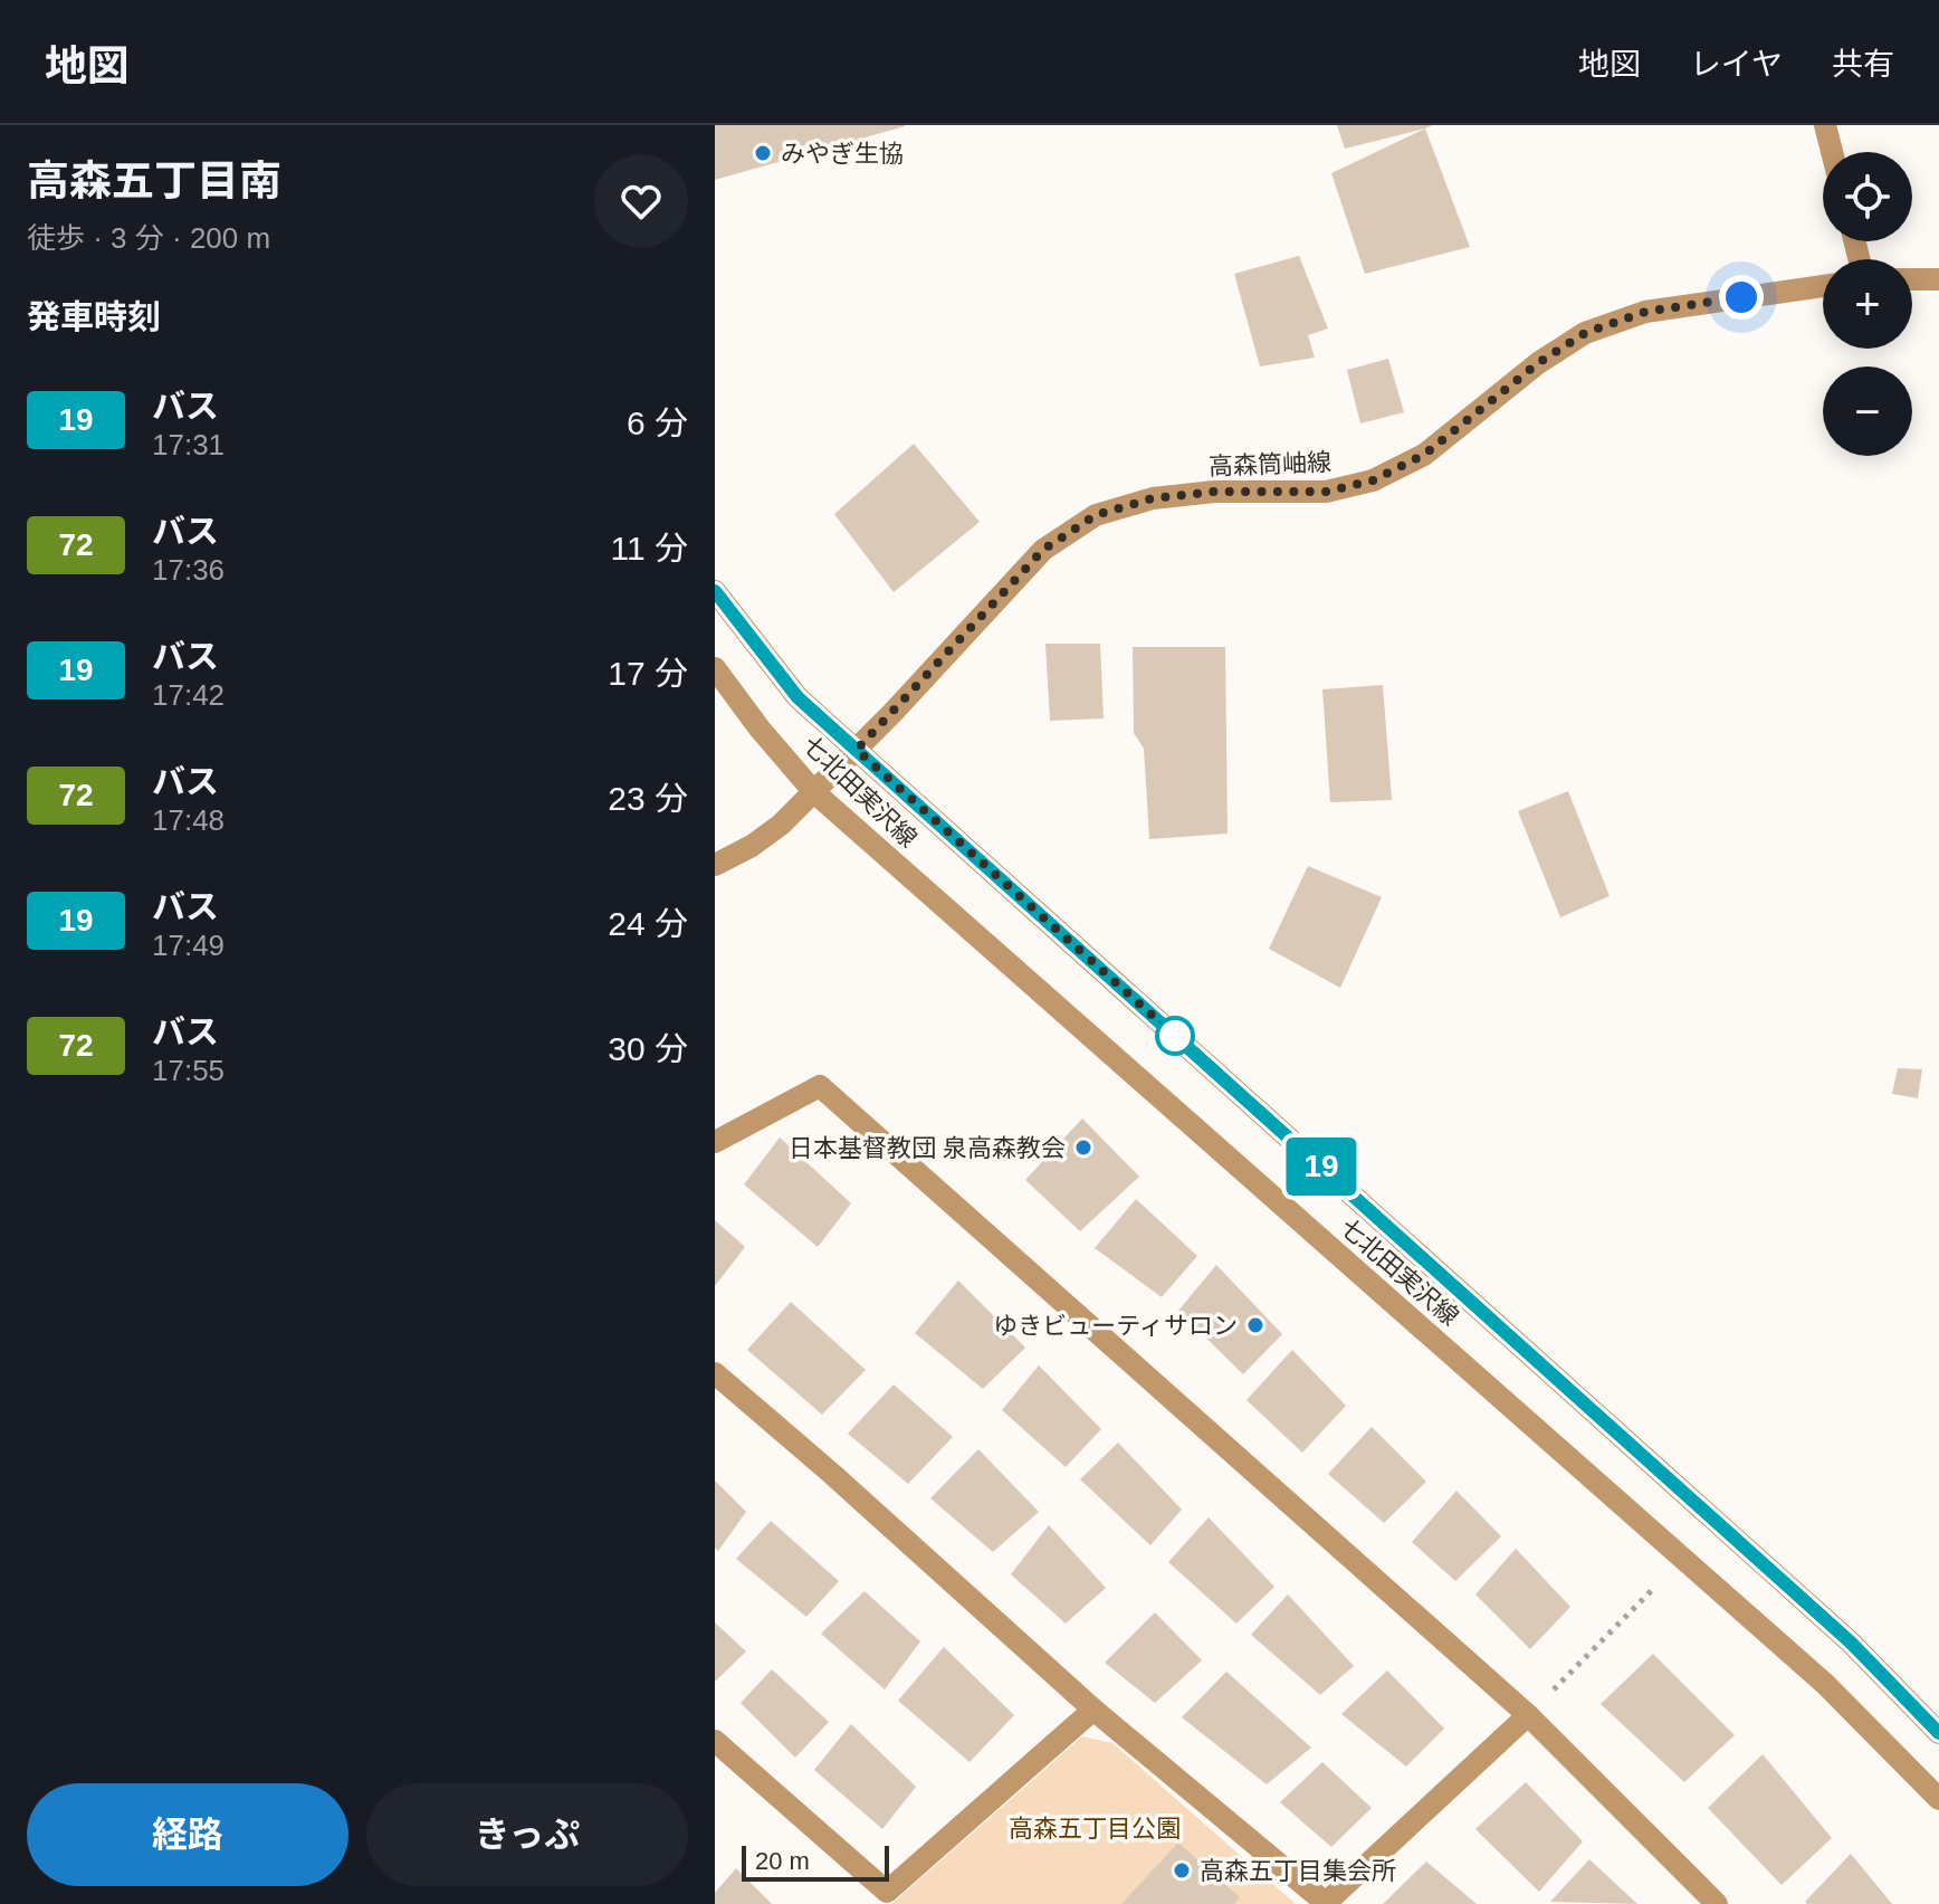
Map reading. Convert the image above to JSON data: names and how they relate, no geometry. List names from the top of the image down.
{
  "streets": {
    "street": ["高森筒岫線", "七北田実沢線"]
  },
  "crossings": [
    ["高森筒岫線", "七北田実沢線"]
  ],
  "parks": ["高森五丁目公園"],
  "places": [
    "みやぎ生協",
    "日本基督教団 泉高森教会",
    "ゆきビューティサロン",
    "高森五丁目集会所"
  ],
  "lines": ["bus line 19"],
  "scale_bar": "20 m",
  "page": {
    "header": "地図",
    "nav": ["地図", "レイヤ", "共有"],
    "heading": [
      ["高森五丁目南", "徒歩 · 3 分 · 200 m"],
      "発車時刻"
    ],
    "on_map": "19",
    "map_buttons": ["+", "−"],
    "list": [
      {
        "mark": "19",
        "name": "バス",
        "note": "17:31",
        "value": "6 分"
      },
      {
        "mark": "72",
        "name": "バス",
        "note": "17:36",
        "value": "11 分"
      },
      {
        "mark": "19",
        "name": "バス",
        "note": "17:42",
        "value": "17 分"
      },
      {
        "mark": "72",
        "name": "バス",
        "note": "17:48",
        "value": "23 分"
      },
      {
        "mark": "19",
        "name": "バス",
        "note": "17:49",
        "value": "24 分"
      },
      {
        "mark": "72",
        "name": "バス",
        "note": "17:55",
        "value": "30 分"
      }
    ],
    "buttons": ["経路", "きっぷ"],
    "scale": "20 m"
  }
}
